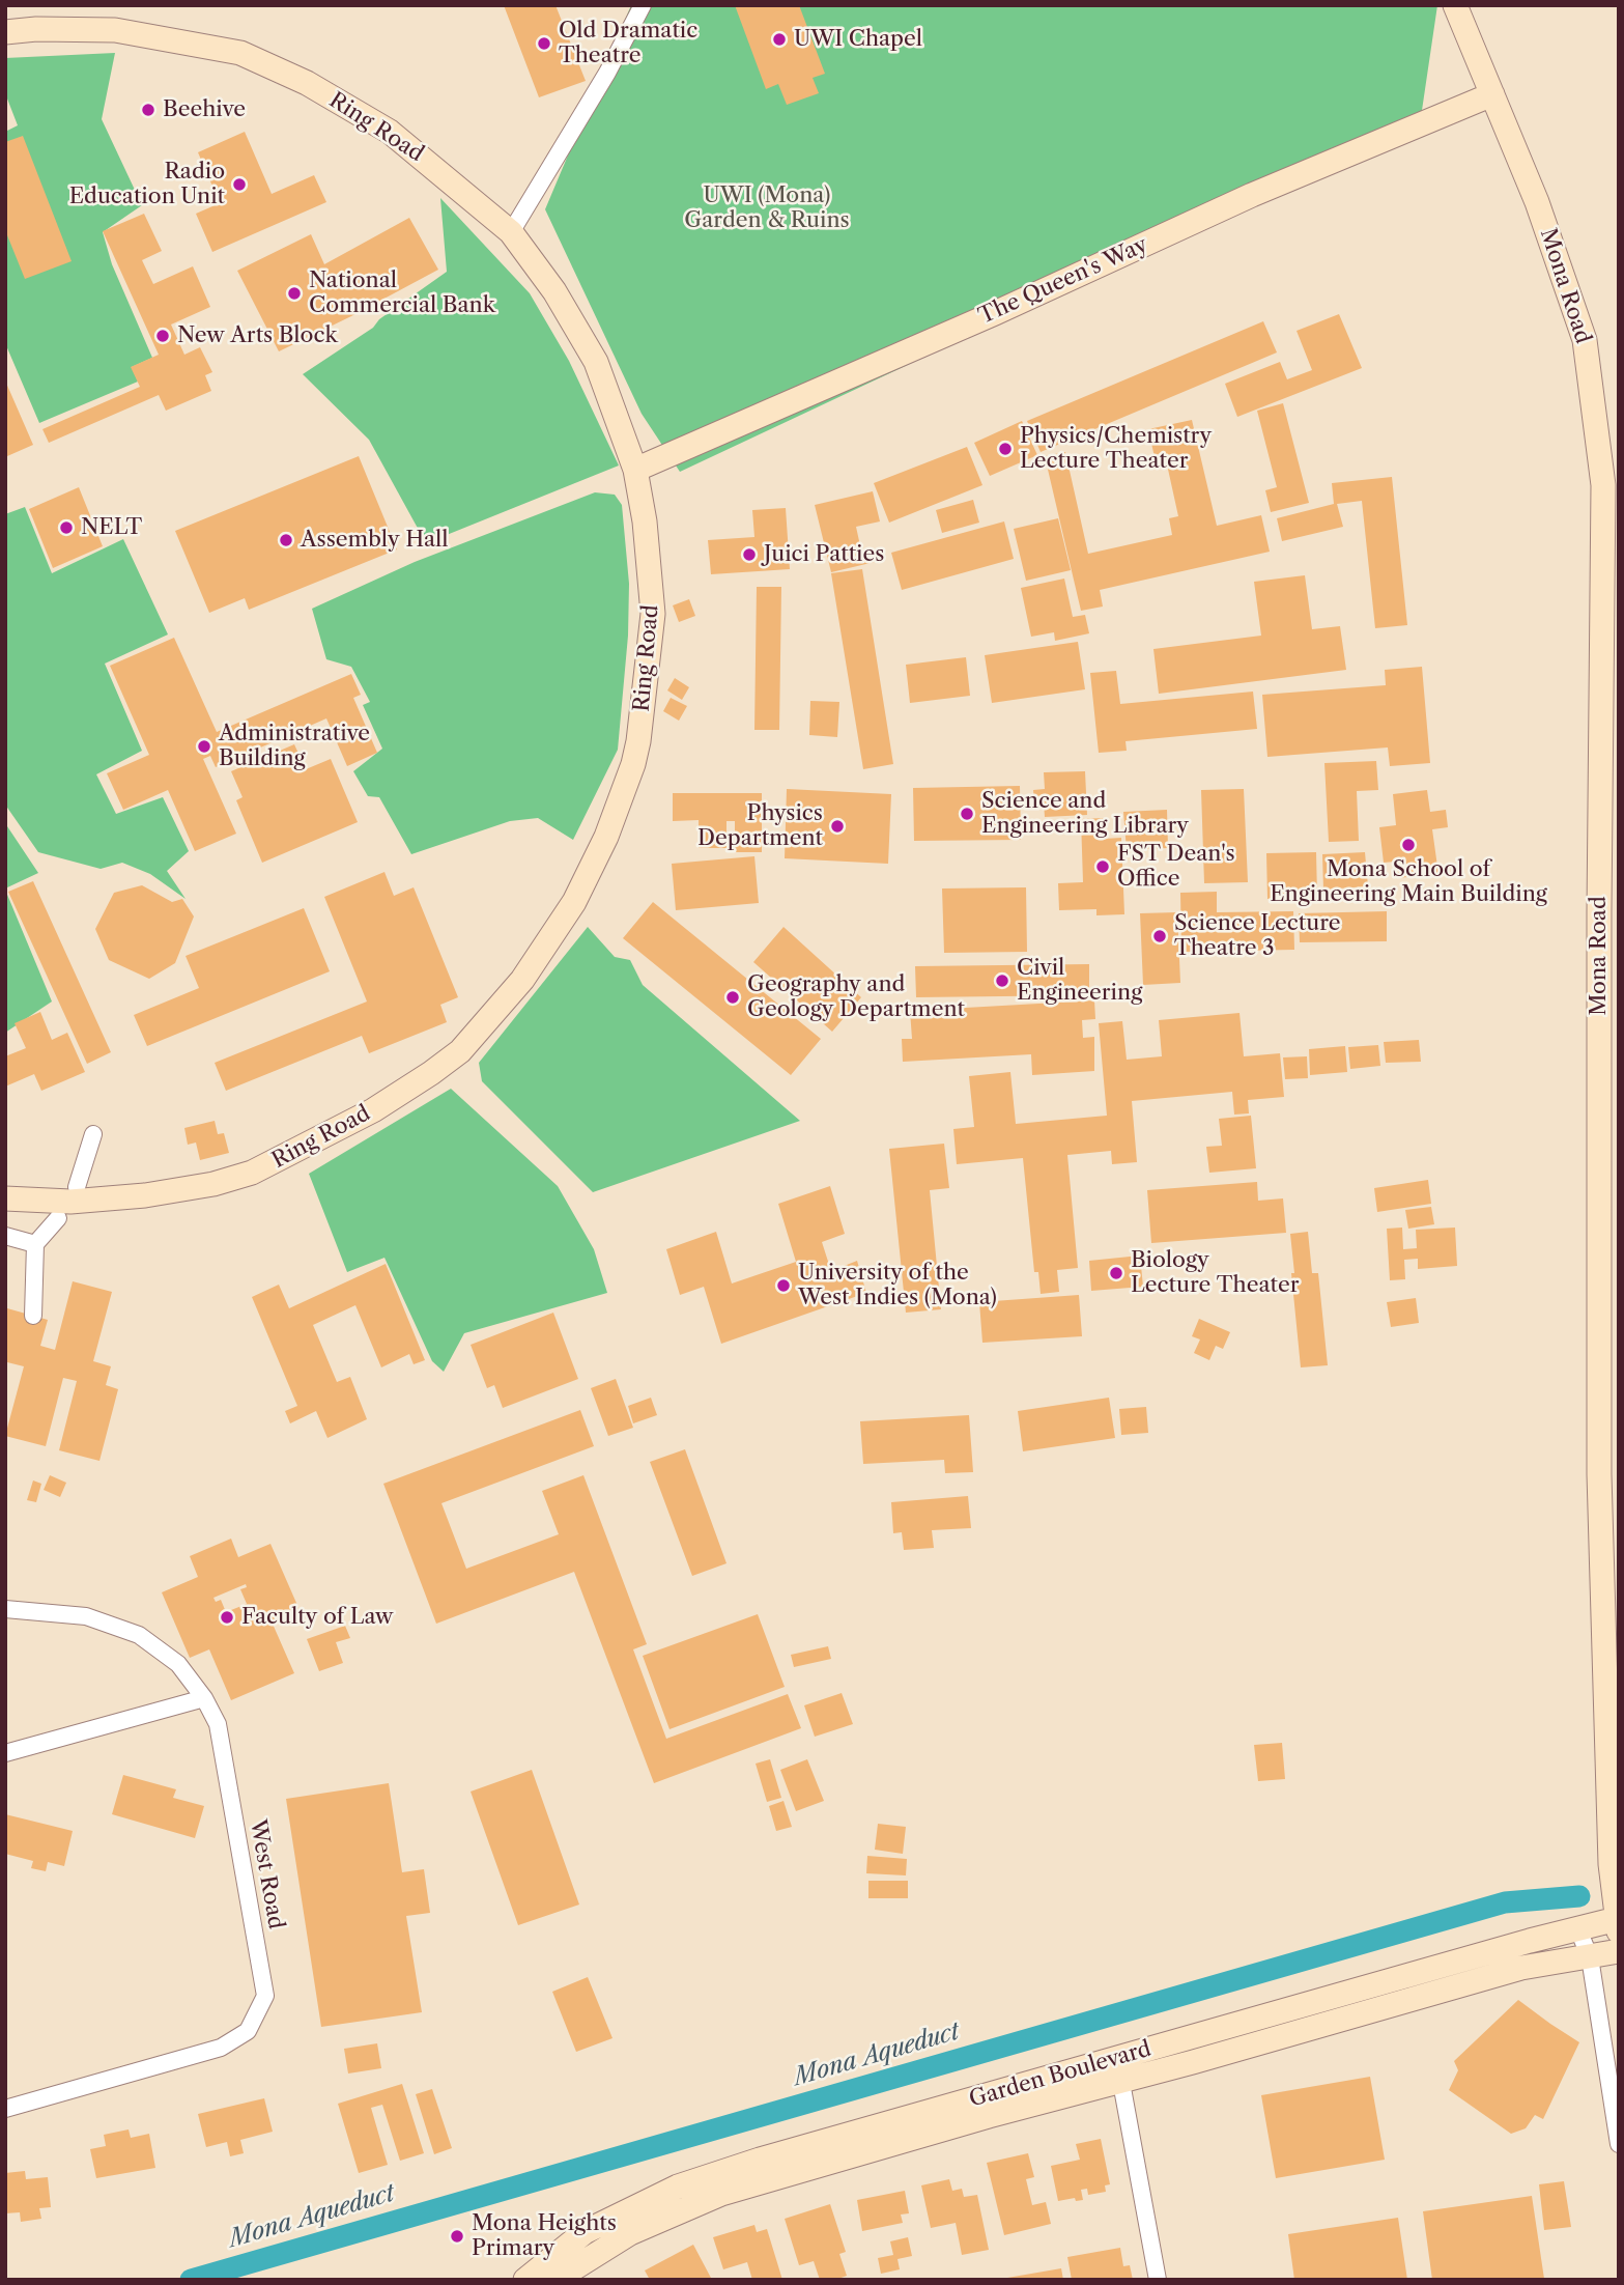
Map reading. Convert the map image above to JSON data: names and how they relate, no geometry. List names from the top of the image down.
{
  "streets": {
    "street": [
      "Ring Road",
      "The Queen's Way",
      "Mona Road",
      "West Road",
      "Garden Boulevard"
    ]
  },
  "crossings": [
    ["Ring Road", "The Queen's Way"],
    ["The Queen's Way", "Mona Road"],
    ["Mona Road", "Garden Boulevard"]
  ],
  "water": ["Mona Aqueduct"],
  "parks": ["UWI (Mona) Garden & Ruins"],
  "places": [
    "UWI Chapel",
    "Old Dramatic Theatre",
    "Beehive",
    "Radio Education Unit",
    "National Commercial Bank",
    "New Arts Block",
    "Physics/Chemistry Lecture Theater",
    "NELT",
    "Assembly Hall",
    "Juici Patties",
    "Administrative Building",
    "Science and Engineering Library",
    "Physics Department",
    "Mona School of Engineering Main Building",
    "FST Dean's Office",
    "Science Lecture Theatre 3",
    "Civil Engineering",
    "Geography and Geology Department",
    "Biology Lecture Theater",
    "University of the West Indies (Mona)",
    "Faculty of Law",
    "Mona Heights Primary"
  ]
}
